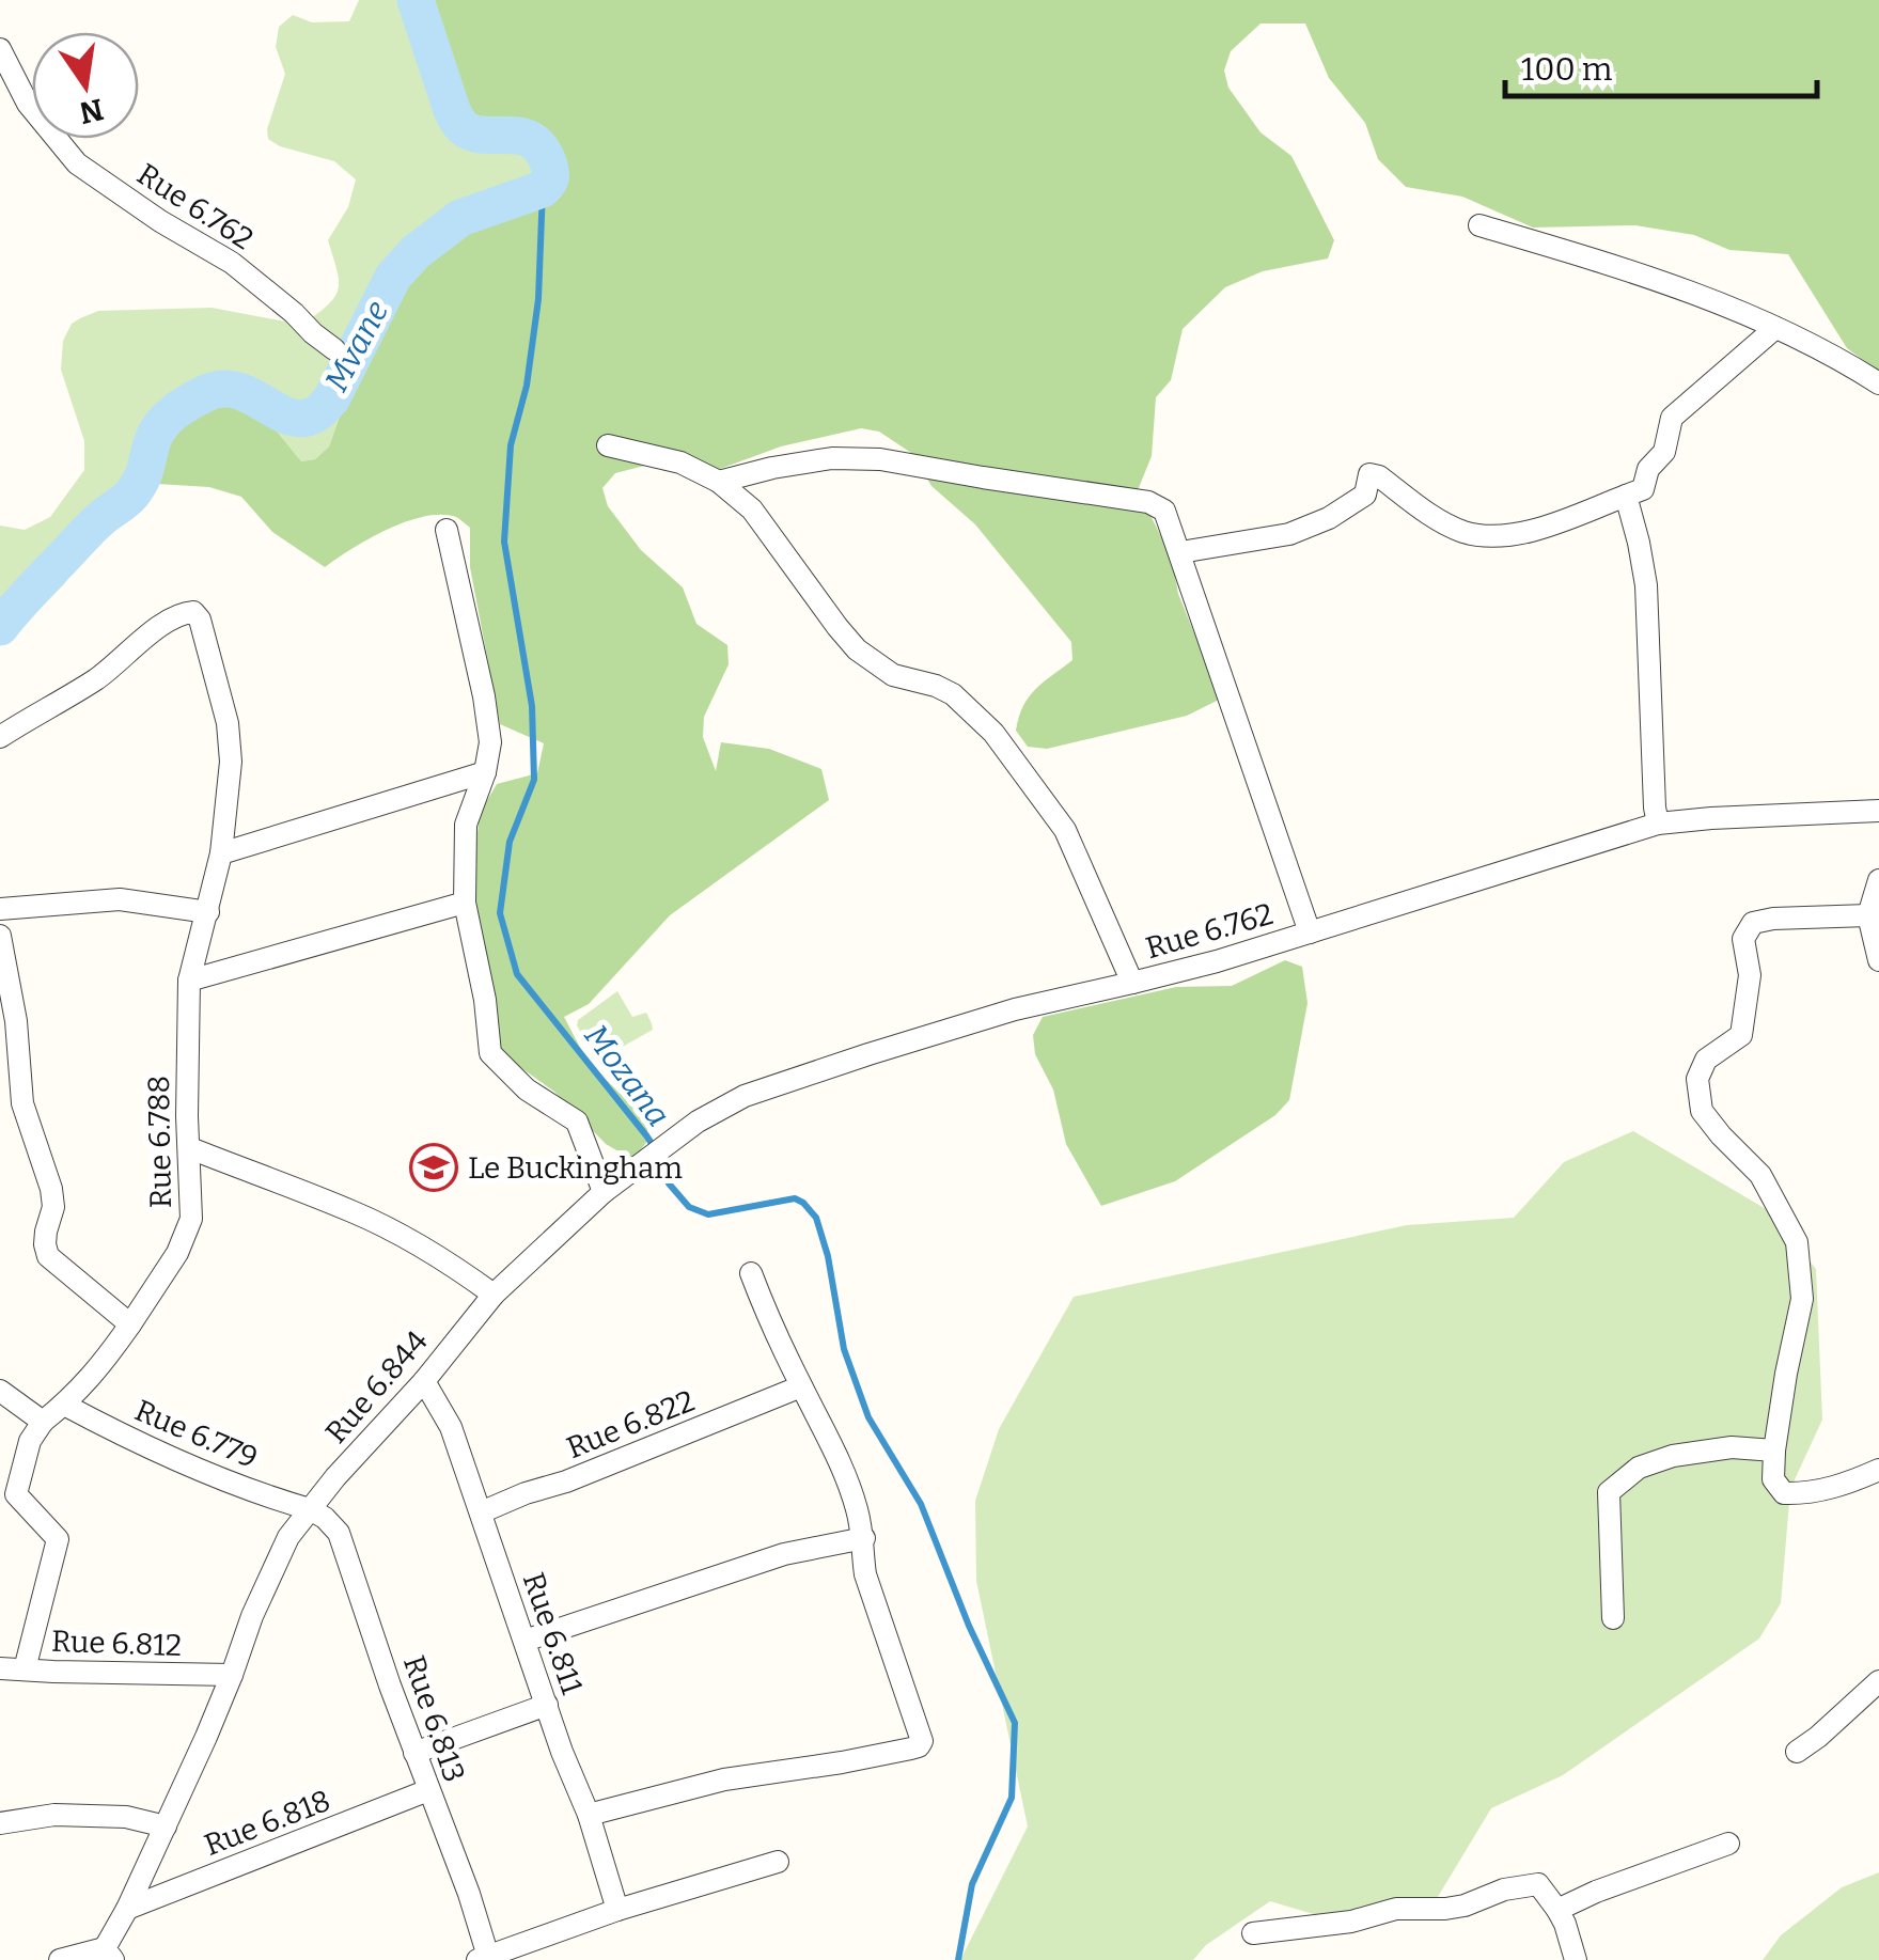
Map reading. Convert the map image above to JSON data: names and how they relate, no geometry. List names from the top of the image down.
{
  "streets": {
    "street": [
      "Rue 6.762",
      "Rue 6.788",
      "Rue 6.844",
      "Rue 6.822",
      "Rue 6.779",
      "Rue 6.811",
      "Rue 6.812",
      "Rue 6.813",
      "Rue 6.818"
    ]
  },
  "crossings": [
    ["Rue 6.762", "Rue 6.844"],
    ["Rue 6.788", "Rue 6.779"],
    ["Rue 6.844", "Rue 6.779"],
    ["Rue 6.844", "Rue 6.811"],
    ["Rue 6.844", "Rue 6.812"],
    ["Rue 6.844", "Rue 6.813"],
    ["Rue 6.844", "Rue 6.818"],
    ["Rue 6.822", "Rue 6.811"],
    ["Rue 6.779", "Rue 6.813"],
    ["Rue 6.813", "Rue 6.818"]
  ],
  "water": ["Mvane", "Mozana"],
  "places": {
    "school or university": ["Le Buckingham"]
  },
  "scale_bar": "100 m",
  "north": "bottom"
}
